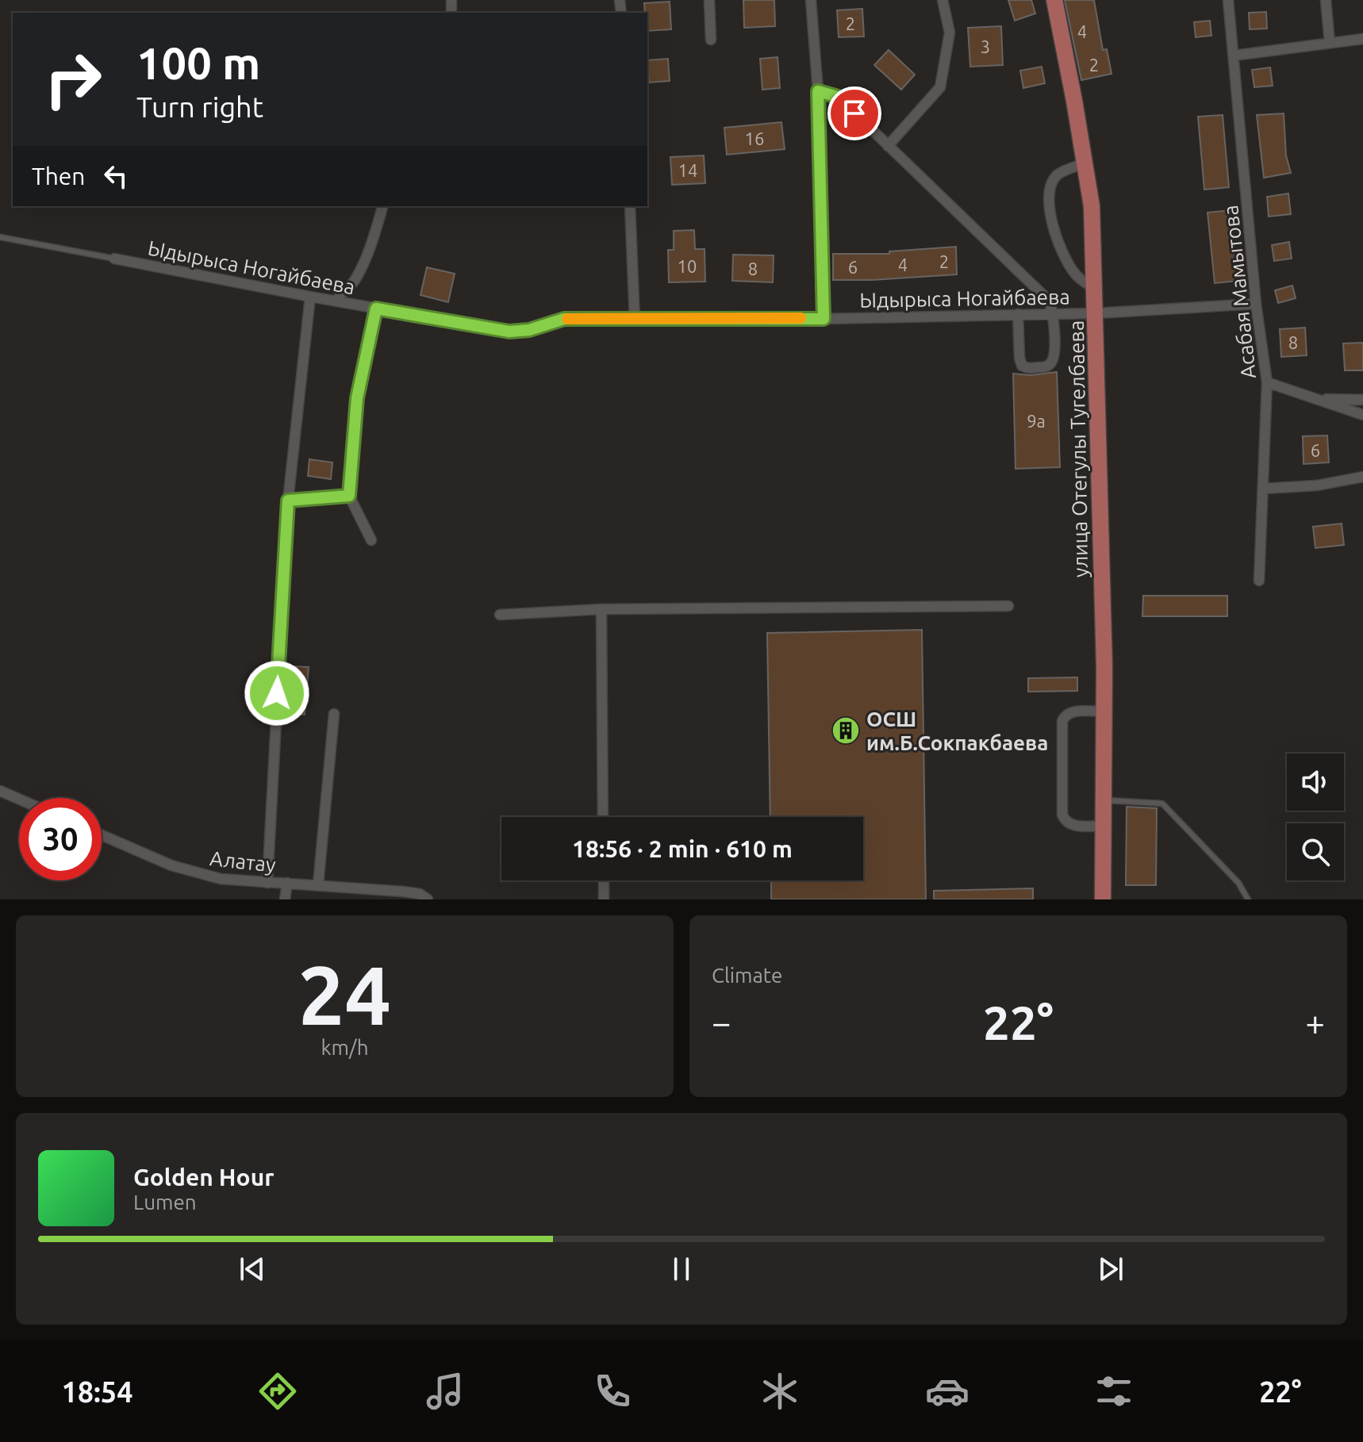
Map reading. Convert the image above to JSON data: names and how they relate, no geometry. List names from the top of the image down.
{
  "streets": {
    "main road": ["улица Отегулы Тугелбаева"],
    "street": ["Ыдырыса Ногайбаева", "Асабая Мамытова", "Алатау"]
  },
  "crossings": [
    ["Ыдырыса Ногайбаева", "Асабая Мамытова"],
    ["Ыдырыса Ногайбаева", "улица Отегулы Тугелбаева"]
  ],
  "places": {
    "building": ["ОСШ им.Б.Сокпакбаева"]
  },
  "house_numbers": [
    "2",
    "4",
    "3",
    "2",
    "16",
    "14",
    "2",
    "4",
    "10",
    "6",
    "8",
    "8",
    "9а",
    "6"
  ],
  "page": {
    "turn": ["100 m", "Turn right"],
    "then": "Then",
    "limit": "30",
    "trip": "18:56 · 2 min · 610 m",
    "tile": [
      ["24", "km/h"],
      "Climate"
    ],
    "heat": ["−", "22°", "+"],
    "song": ["Golden Hour", "Lumen"],
    "tabs": ["18:54", "22°"]
  }
}
